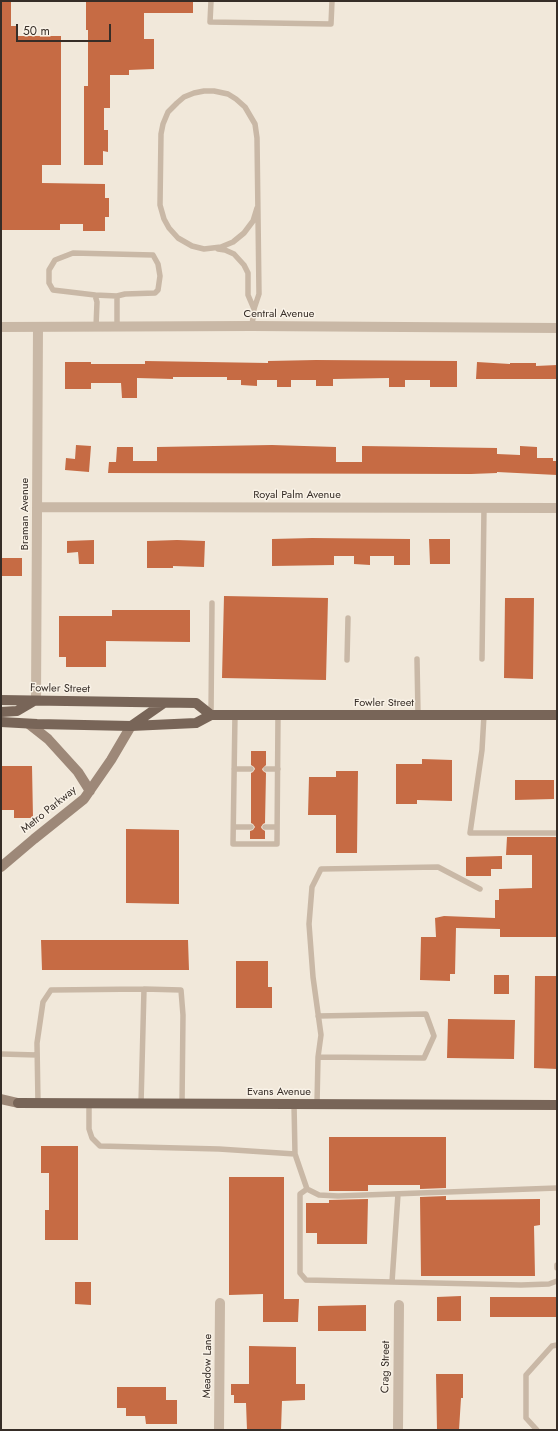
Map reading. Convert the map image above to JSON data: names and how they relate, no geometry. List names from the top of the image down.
{
  "streets": {
    "main road": ["Fowler Street", "Metro Parkway", "Evans Avenue"],
    "street": [
      "Central Avenue",
      "Royal Palm Avenue",
      "Braman Avenue",
      "Meadow Lane",
      "Crag Street"
    ]
  },
  "crossings": [
    ["Central Avenue", "Braman Avenue"],
    ["Royal Palm Avenue", "Braman Avenue"],
    ["Braman Avenue", "Fowler Street"],
    ["Fowler Street", "Metro Parkway"]
  ],
  "scale_bar": "50 m"
}
